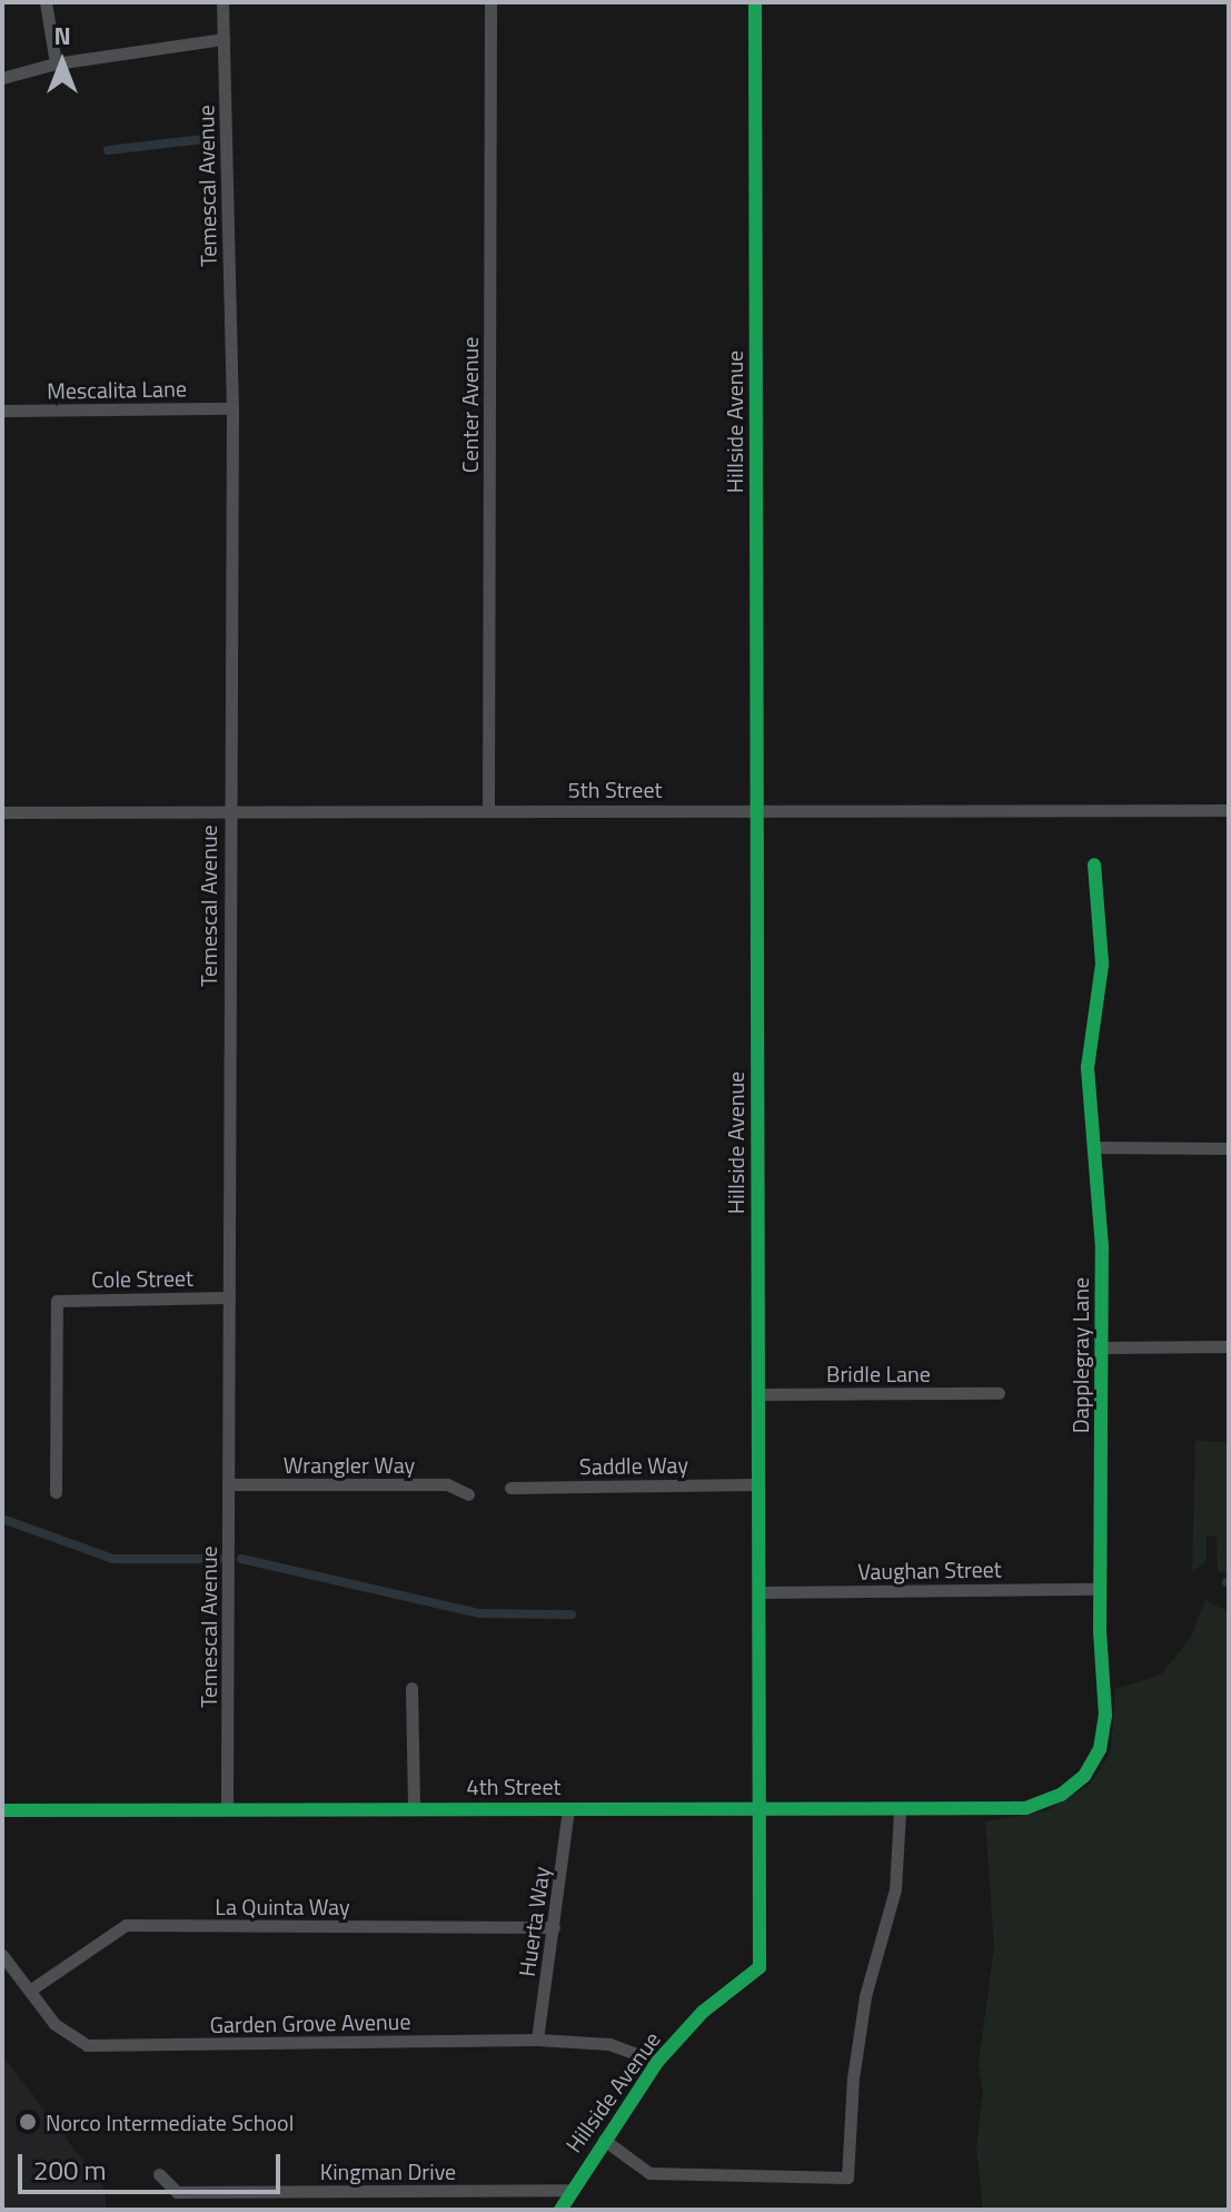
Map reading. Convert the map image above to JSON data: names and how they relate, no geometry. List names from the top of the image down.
{
  "streets": {
    "street": [
      "Temescal Avenue",
      "Mescalita Lane",
      "Center Avenue",
      "Hillside Avenue",
      "5th Street",
      "Cole Street",
      "Dapplegray Lane",
      "Bridle Lane",
      "Wrangler Way",
      "Saddle Way",
      "Vaughan Street",
      "4th Street",
      "La Quinta Way",
      "Huerta Way",
      "Garden Grove Avenue",
      "Kingman Drive"
    ]
  },
  "crossings": [
    ["Temescal Avenue", "Mescalita Lane"],
    ["Temescal Avenue", "5th Street"],
    ["Temescal Avenue", "Cole Street"],
    ["Temescal Avenue", "Wrangler Way"],
    ["Temescal Avenue", "4th Street"],
    ["Center Avenue", "5th Street"],
    ["Hillside Avenue", "5th Street"],
    ["Hillside Avenue", "Bridle Lane"],
    ["Hillside Avenue", "Saddle Way"],
    ["Hillside Avenue", "Vaughan Street"],
    ["Hillside Avenue", "4th Street"],
    ["Hillside Avenue", "Garden Grove Avenue"],
    ["Hillside Avenue", "Kingman Drive"],
    ["Dapplegray Lane", "Vaughan Street"],
    ["Dapplegray Lane", "4th Street"],
    ["4th Street", "Huerta Way"],
    ["La Quinta Way", "Huerta Way"],
    ["La Quinta Way", "Garden Grove Avenue"],
    ["Huerta Way", "Garden Grove Avenue"]
  ],
  "places": ["Norco Intermediate School"],
  "scale_bar": "200 m",
  "north": "top"
}
